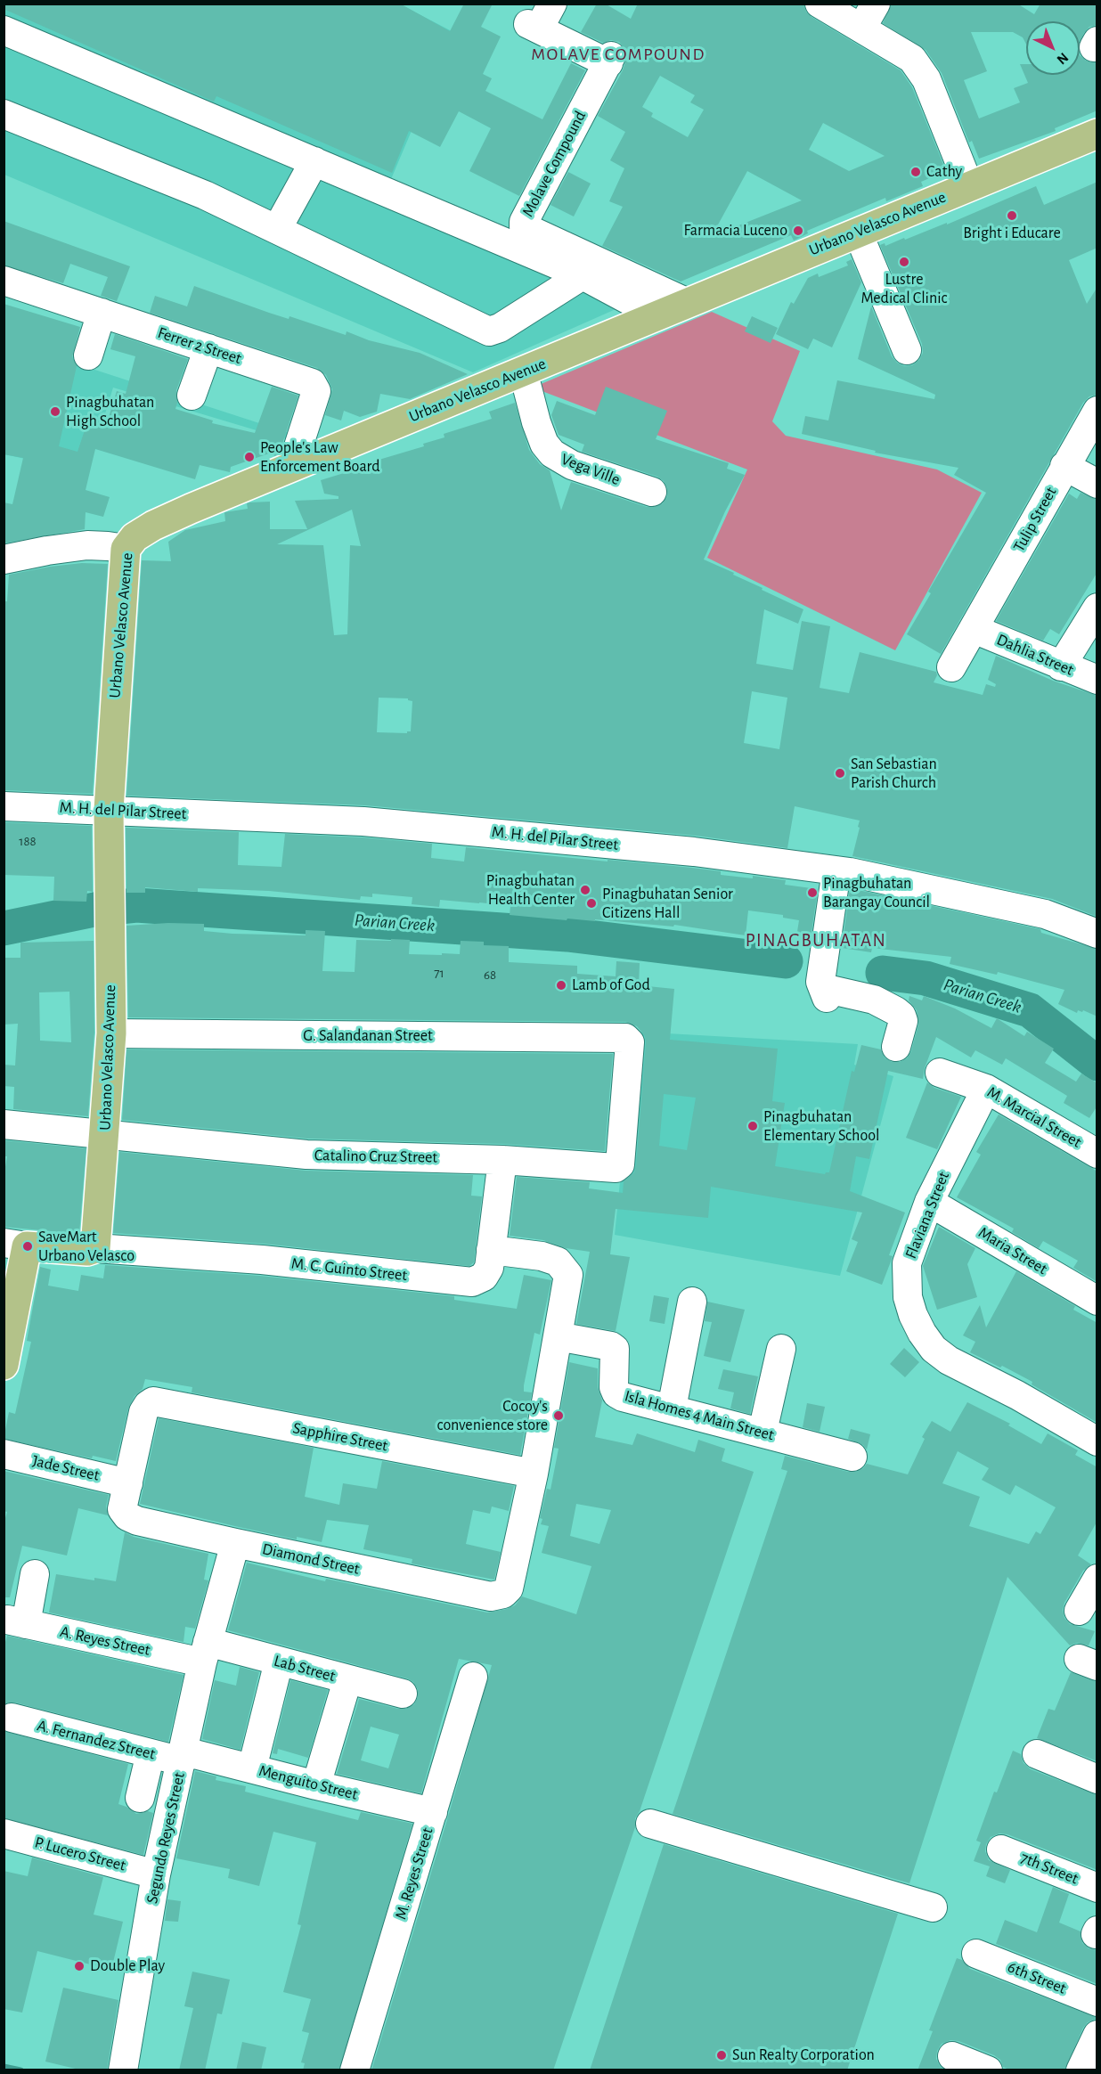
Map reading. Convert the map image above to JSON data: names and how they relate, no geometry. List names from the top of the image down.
{
  "streets": {
    "main road": ["Urbano Velasco Avenue"],
    "street": [
      "Molave Compound",
      "Ferrer 2 Street",
      "Vega Ville",
      "Tulip Street",
      "Dahlia Street",
      "M. H. del Pilar Street",
      "G. Salandanan Street",
      "M. Marcial Street",
      "Catalino Cruz Street",
      "Flaviana Street",
      "Maria Street",
      "M. C. Guinto Street",
      "Isla Homes 4 Main Street",
      "Sapphire Street",
      "Jade Street",
      "Diamond Street",
      "A. Reyes Street",
      "Lab Street",
      "A. Fernandez Street",
      "Menguito Street",
      "Segundo Reyes Street",
      "P. Lucero Street",
      "7th Street",
      "M. Reyes Street",
      "6th Street"
    ]
  },
  "crossings": [
    ["Molave Compound", "Urbano Velasco Avenue"],
    ["Urbano Velasco Avenue", "Ferrer 2 Street"],
    ["Urbano Velasco Avenue", "Vega Ville"],
    ["Urbano Velasco Avenue", "M. H. del Pilar Street"],
    ["Urbano Velasco Avenue", "G. Salandanan Street"],
    ["Urbano Velasco Avenue", "Catalino Cruz Street"],
    ["Urbano Velasco Avenue", "M. C. Guinto Street"],
    ["Tulip Street", "Dahlia Street"],
    ["G. Salandanan Street", "Catalino Cruz Street"],
    ["M. Marcial Street", "Flaviana Street"],
    ["Catalino Cruz Street", "M. C. Guinto Street"],
    ["Flaviana Street", "Maria Street"],
    ["Sapphire Street", "Jade Street"],
    ["Sapphire Street", "Diamond Street"],
    ["Jade Street", "Diamond Street"],
    ["Diamond Street", "Segundo Reyes Street"],
    ["A. Reyes Street", "Lab Street"],
    ["A. Reyes Street", "Segundo Reyes Street"],
    ["Lab Street", "Segundo Reyes Street"],
    ["A. Fernandez Street", "Menguito Street"],
    ["A. Fernandez Street", "Segundo Reyes Street"],
    ["Menguito Street", "Segundo Reyes Street"],
    ["Menguito Street", "M. Reyes Street"],
    ["Segundo Reyes Street", "P. Lucero Street"]
  ],
  "districts": ["MOLAVE COMPOUND", "PINAGBUHATAN"],
  "water": ["Parian Creek"],
  "places": [
    "Cathy",
    "Bright i Educare",
    "Farmacia Luceno",
    "Lustre Medical Clinic",
    "Pinagbuhatan High School",
    "People's Law Enforcement Board",
    "San Sebastian Parish Church",
    "Pinagbuhatan Health Center",
    "Pinagbuhatan Barangay Council",
    "Pinagbuhatan Senior Citizens Hall",
    "Lamb of God",
    "Pinagbuhatan Elementary School",
    "SaveMart Urbano Velasco",
    "Cocoy's convenience store",
    "Double Play",
    "Sun Realty Corporation"
  ],
  "house_numbers": ["188", "71", "68"],
  "north": "bottom right"
}
